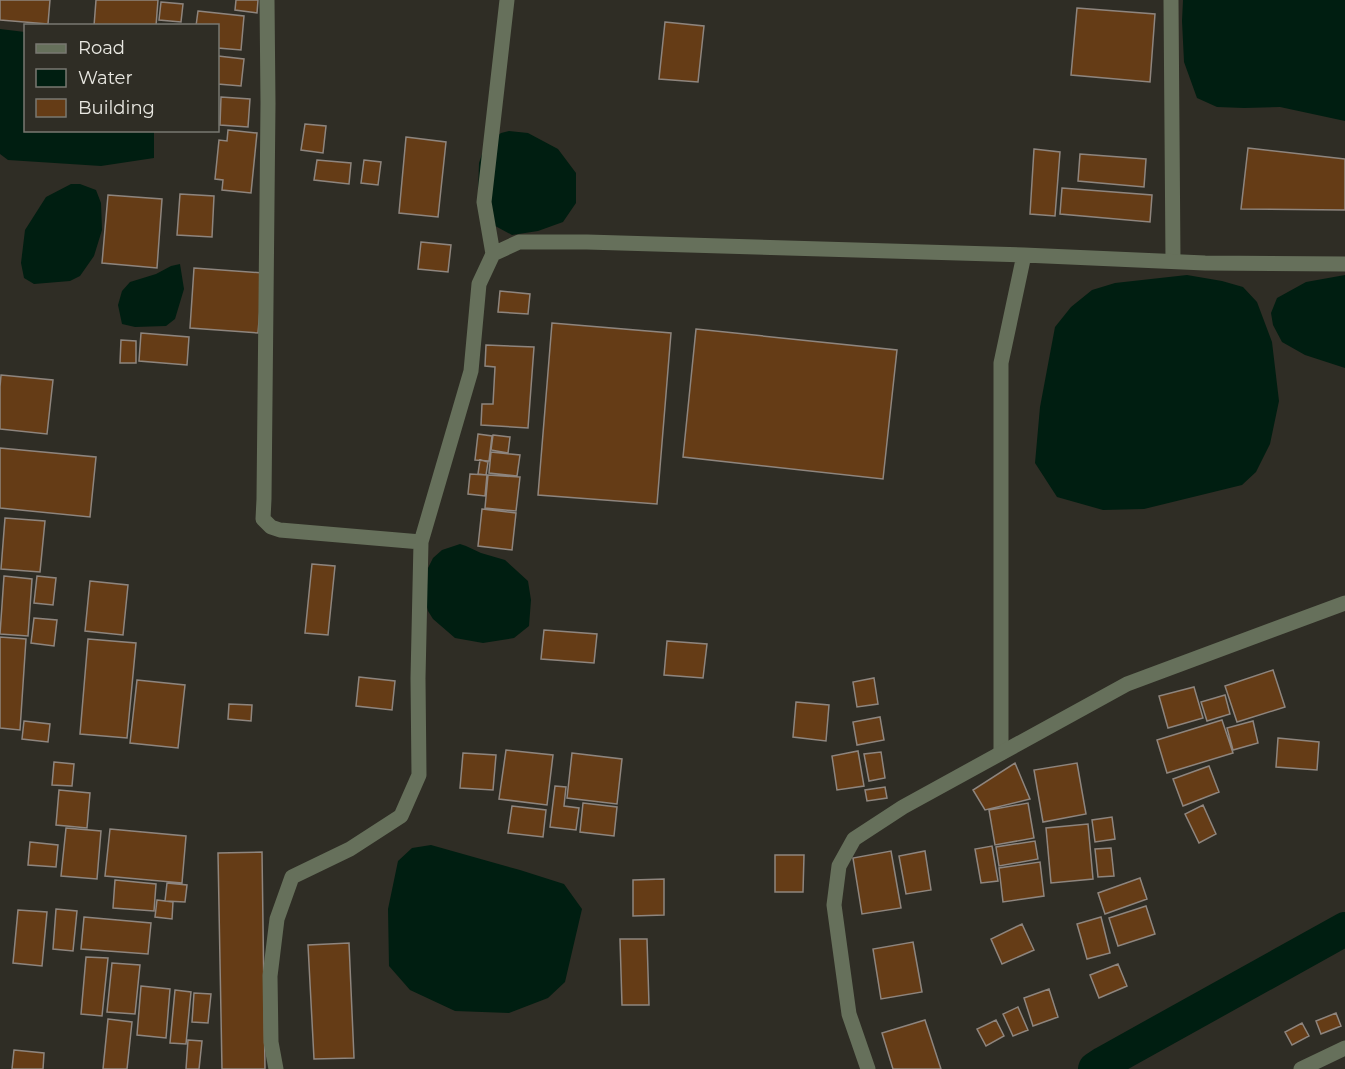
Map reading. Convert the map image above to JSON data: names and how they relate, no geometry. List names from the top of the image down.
{
  "legend": ["Road", "Water", "Building"]
}
